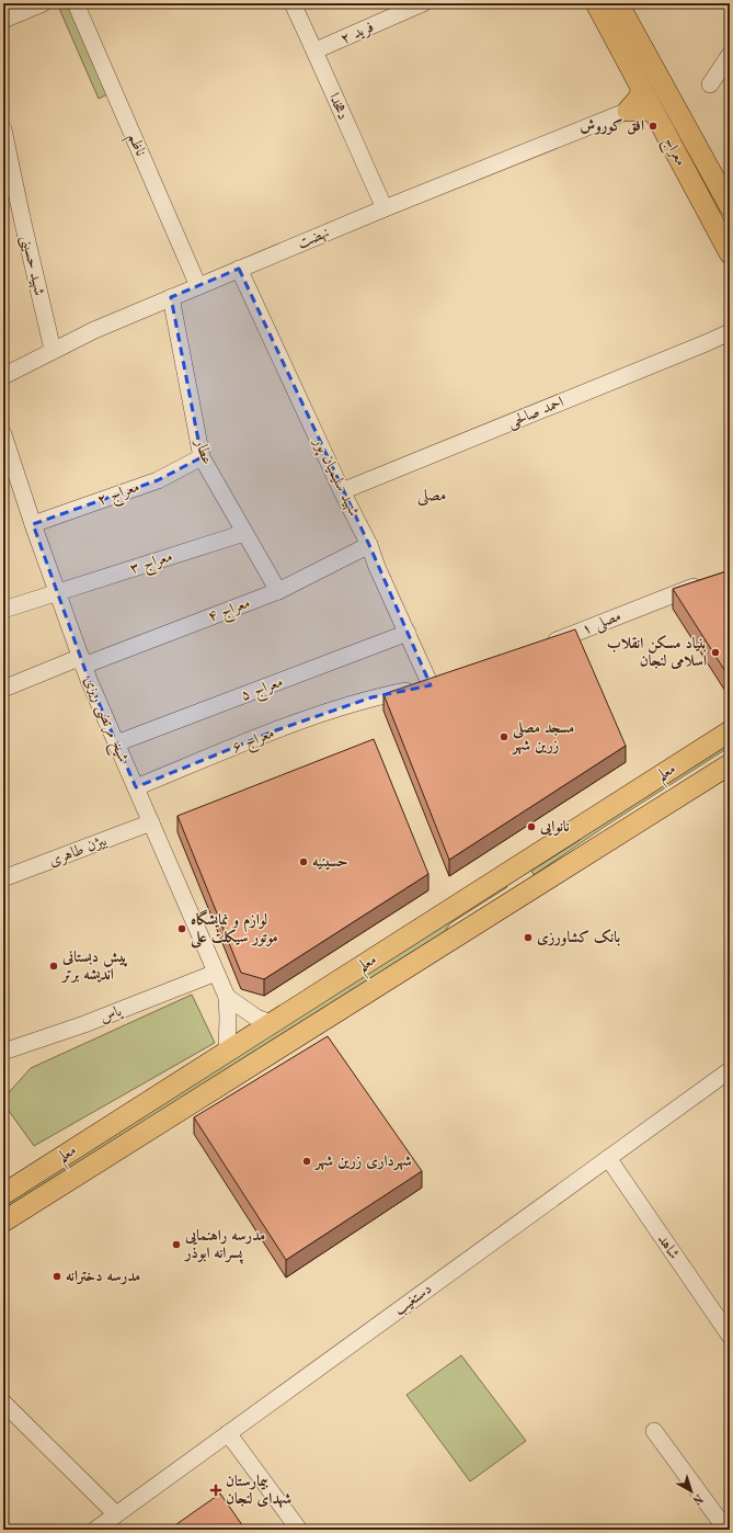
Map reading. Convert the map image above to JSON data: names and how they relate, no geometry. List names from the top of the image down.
{
  "streets": {
    "main road": ["معراج", "معلم"],
    "street": [
      "فرید ۲",
      "دهخدا",
      "ناظم",
      "نهضت",
      "شهید حسینی",
      "احمد صالحی",
      "عطار",
      "شهید سلیمیان پور",
      "معراج ۲",
      "معراج ۳",
      "معراج ۴",
      "مصلی ۱",
      "معراج ۵",
      "شیخ مرتضی ریزی",
      "معراج ۶",
      "بیژن طاهری",
      "یاس",
      "شاهد",
      "دستغیب"
    ]
  },
  "crossings": [
    ["فرید ۲", "دهخدا"],
    ["دهخدا", "نهضت"],
    ["ناظم", "نهضت"],
    ["نهضت", "شهید حسینی"],
    ["نهضت", "عطار"],
    ["نهضت", "شهید سلیمیان پور"],
    ["احمد صالحی", "شهید سلیمیان پور"],
    ["عطار", "معراج ۲"],
    ["عطار", "معراج ۳"],
    ["عطار", "معراج ۴"],
    ["شهید سلیمیان پور", "معراج ۴"],
    ["شهید سلیمیان پور", "معراج ۵"],
    ["شهید سلیمیان پور", "معراج ۶"],
    ["معراج ۲", "شیخ مرتضی ریزی"],
    ["معراج ۳", "شیخ مرتضی ریزی"],
    ["معراج ۴", "شیخ مرتضی ریزی"],
    ["معراج ۵", "شیخ مرتضی ریزی"],
    ["شیخ مرتضی ریزی", "معراج ۶"],
    ["شیخ مرتضی ریزی", "معلم"],
    ["شیخ مرتضی ریزی", "بیژن طاهری"],
    ["شیخ مرتضی ریزی", "یاس"],
    ["شاهد", "دستغیب"]
  ],
  "districts": ["مصلی"],
  "places": {
    "other": [
      "افق کوروش",
      "بنیاد مسکن انقلاب اسلامی لنجان",
      "مسجد مصلی زرین شهر",
      "نانوایی",
      "حسینیه",
      "لوازم و نمایشگاه موتور سیکلت علی",
      "بانک کشاورزی",
      "پیش دبستانی اندیشه برتر",
      "شهرداری زرین شهر",
      "مدرسه راهنمایی پسرانه ابوذر",
      "مدرسه دخترانه"
    ],
    "health": ["بیمارستان شهدای لنجان"]
  },
  "north": "bottom right"
}
